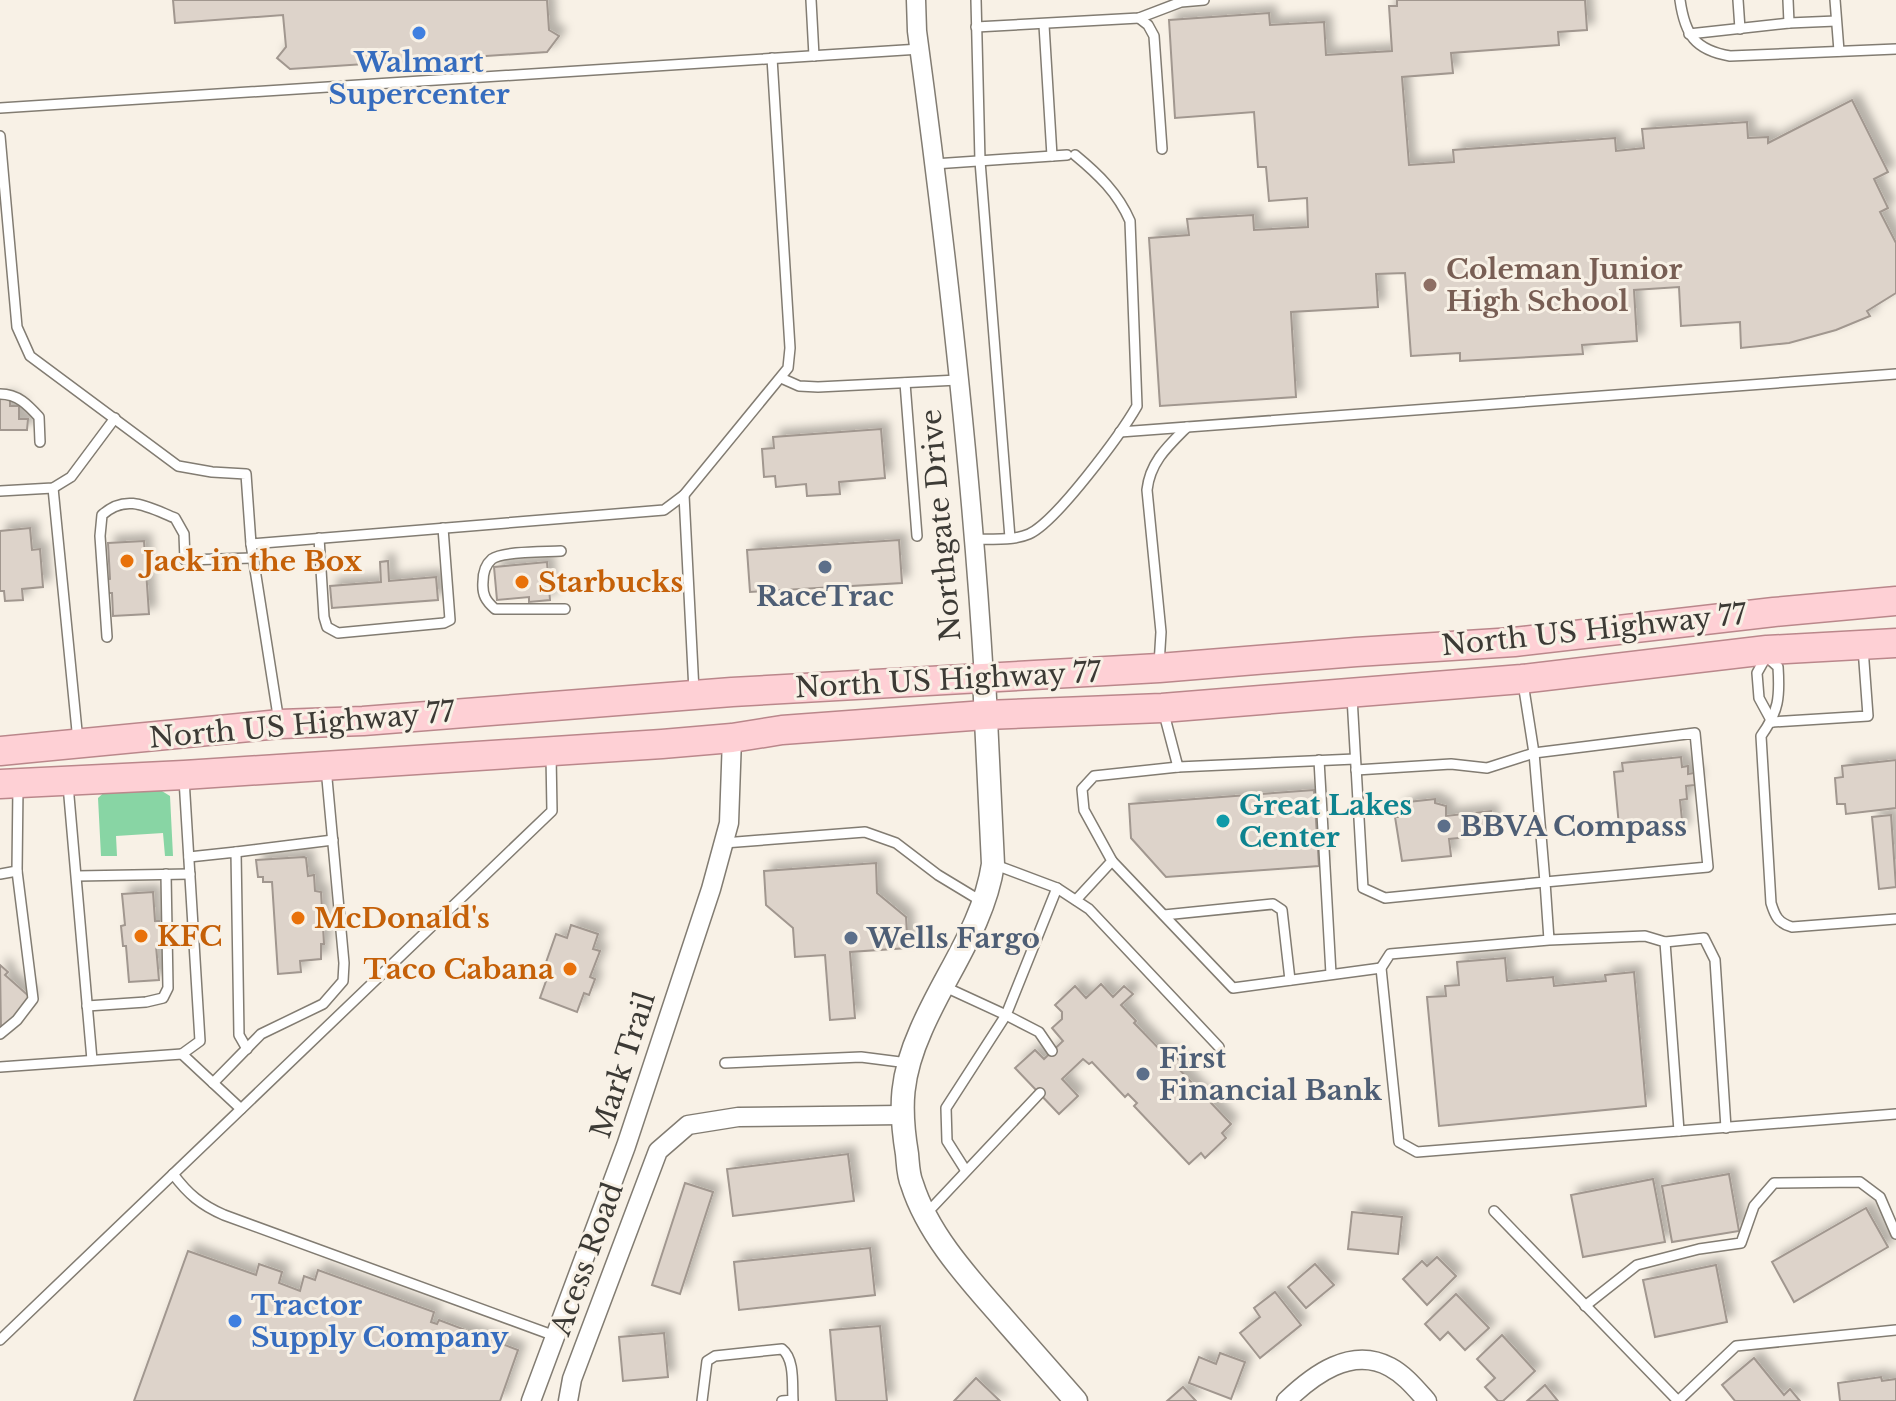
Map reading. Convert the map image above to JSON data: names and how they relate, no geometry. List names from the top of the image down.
{
  "streets": {
    "main road": ["North US Highway 77"],
    "street": ["Northgate Drive", "Mark Trail", "Acess Road"]
  },
  "crossings": [
    ["Northgate Drive", "North US Highway 77"],
    ["Northgate Drive", "Acess Road"],
    ["North US Highway 77", "Mark Trail"]
  ],
  "places": [
    "Walmart Supercenter",
    "Coleman Junior High School",
    "Jack in the Box",
    "RaceTrac",
    "Starbucks",
    "Great Lakes Center",
    "BBVA Compass",
    "McDonald's",
    "KFC",
    "Wells Fargo",
    "Taco Cabana",
    "First Financial Bank",
    "Tractor Supply Company"
  ]
}
